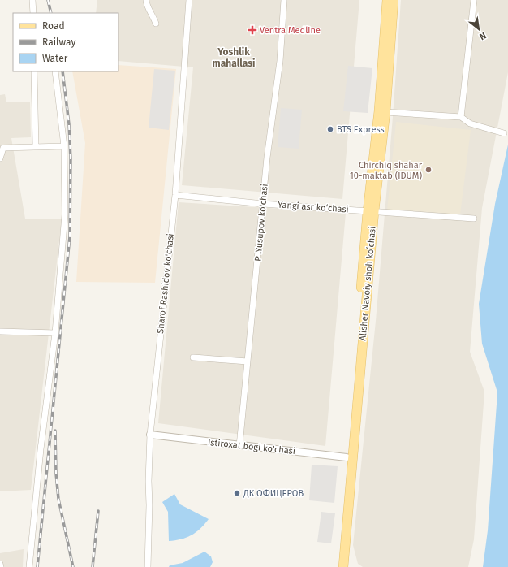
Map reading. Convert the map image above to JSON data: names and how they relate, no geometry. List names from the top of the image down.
{
  "streets": {
    "main road": ["Alisher Navoiy shoh koʻchasi"],
    "street": [
      "Yangi asr ko‘chasi",
      "P .Yusupov ko'chasi",
      "Sharof Rashidov ko'chasi",
      "Istiroxat bogi ko'chasi"
    ]
  },
  "crossings": [
    ["Yangi asr ko‘chasi", "P .Yusupov ko'chasi"],
    ["Yangi asr ko‘chasi", "Sharof Rashidov ko'chasi"],
    ["Yangi asr ko‘chasi", "Alisher Navoiy shoh koʻchasi"],
    ["P .Yusupov ko'chasi", "Istiroxat bogi ko'chasi"],
    ["Sharof Rashidov ko'chasi", "Istiroxat bogi ko'chasi"],
    ["Alisher Navoiy shoh koʻchasi", "Istiroxat bogi ko'chasi"]
  ],
  "districts": ["Yoshlik mahallasi"],
  "places": {
    "health": ["Ventra Medline"],
    "other": ["BTS Express", "Chirchiq shahar 10-maktab (IDUM)", "ДК ОФИЦЕРОВ"]
  },
  "legend": ["Road", "Railway", "Water"],
  "north": "bottom right"
}
